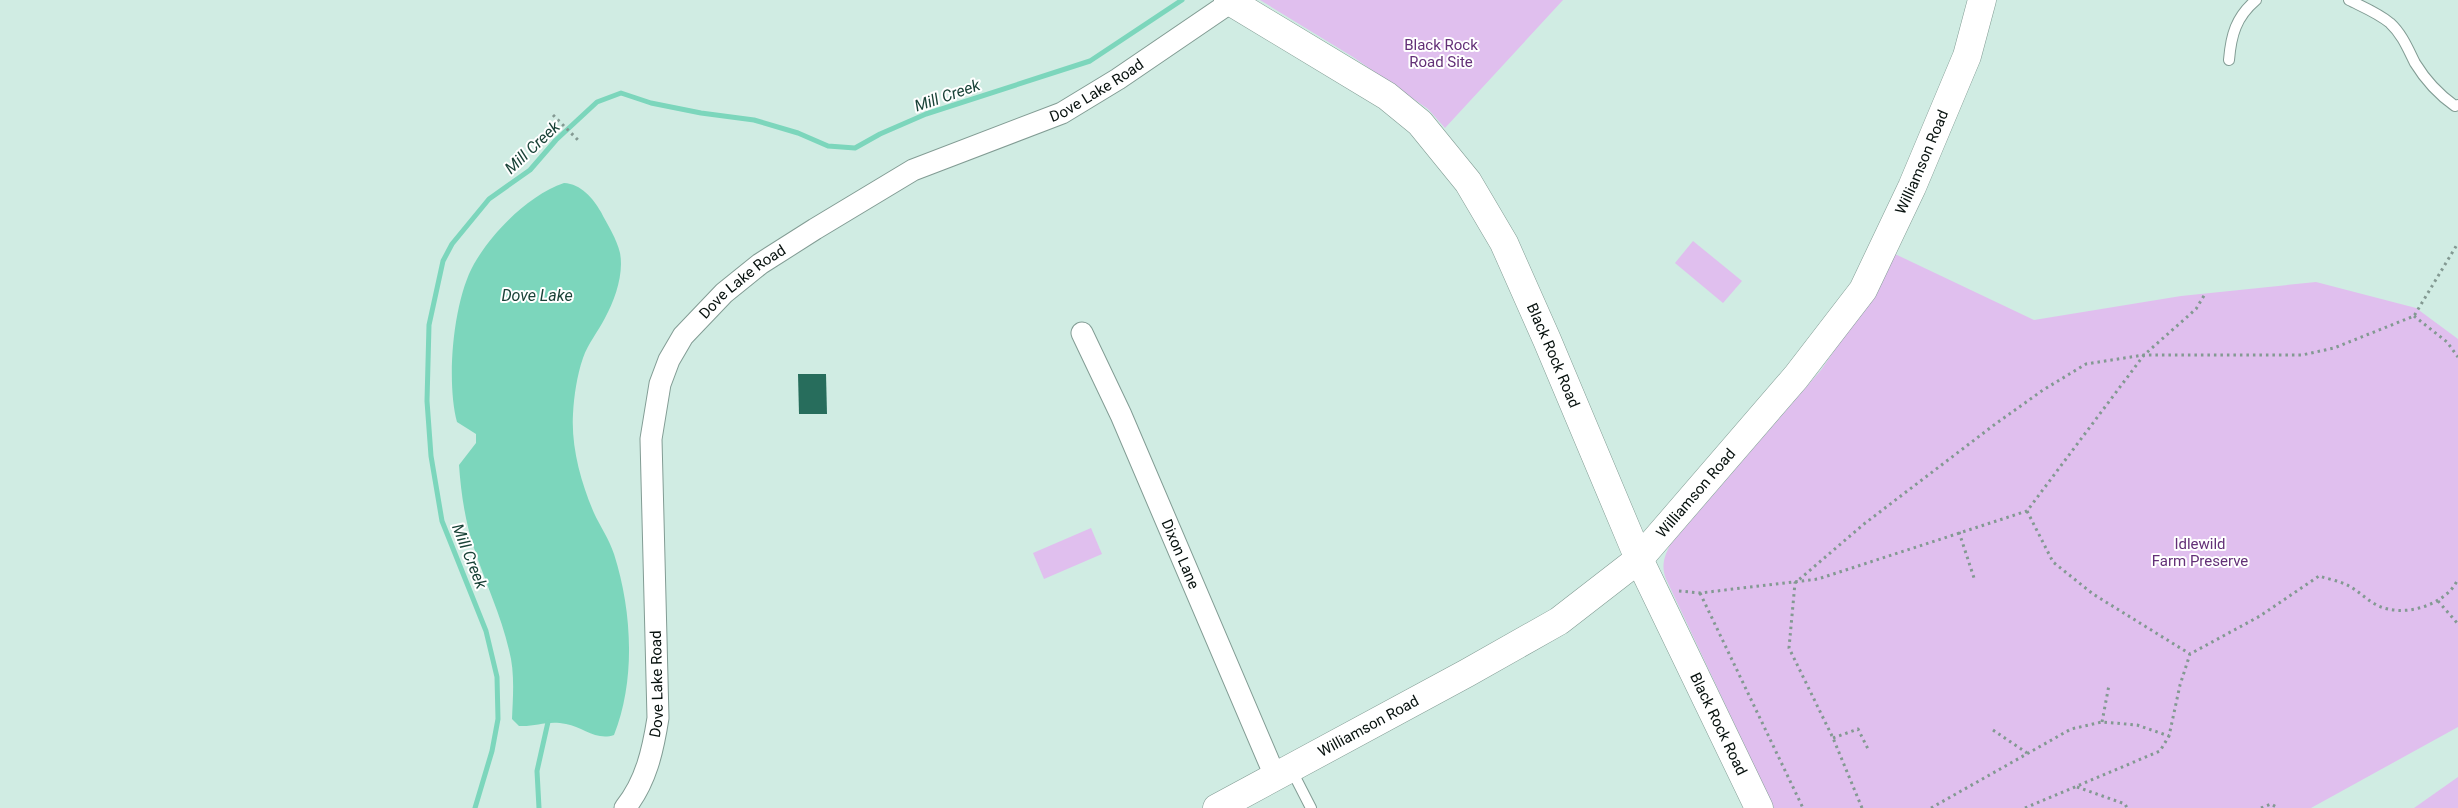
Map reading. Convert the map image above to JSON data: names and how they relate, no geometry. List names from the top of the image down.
{
  "streets": {
    "street": [
      "Dove Lake Road",
      "Williamson Road",
      "Black Rock Road",
      "Dixon Lane"
    ]
  },
  "crossings": [
    ["Dove Lake Road", "Black Rock Road"],
    ["Williamson Road", "Black Rock Road"],
    ["Williamson Road", "Dixon Lane"]
  ],
  "water": ["Mill Creek", "Dove Lake"],
  "parks": ["Black Rock Road Site", "Idlewild Farm Preserve"]
}
